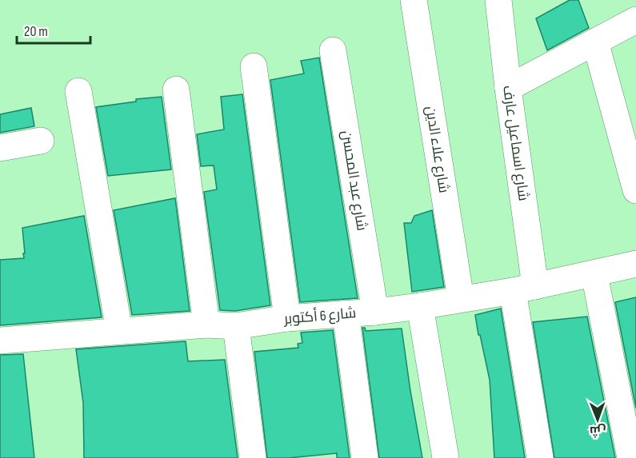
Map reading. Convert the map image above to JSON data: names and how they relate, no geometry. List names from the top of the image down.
{
  "streets": {
    "street": [
      "شارع اسماعيل عارف",
      "شارع علاء الدين",
      "شارع عبد المحسن",
      "شارع 6 أكتوبر"
    ]
  },
  "crossings": [
    ["شارع اسماعيل عارف", "شارع 6 أكتوبر"],
    ["شارع علاء الدين", "شارع 6 أكتوبر"],
    ["شارع عبد المحسن", "شارع 6 أكتوبر"]
  ],
  "scale_bar": "20 m",
  "north": "bottom"
}
